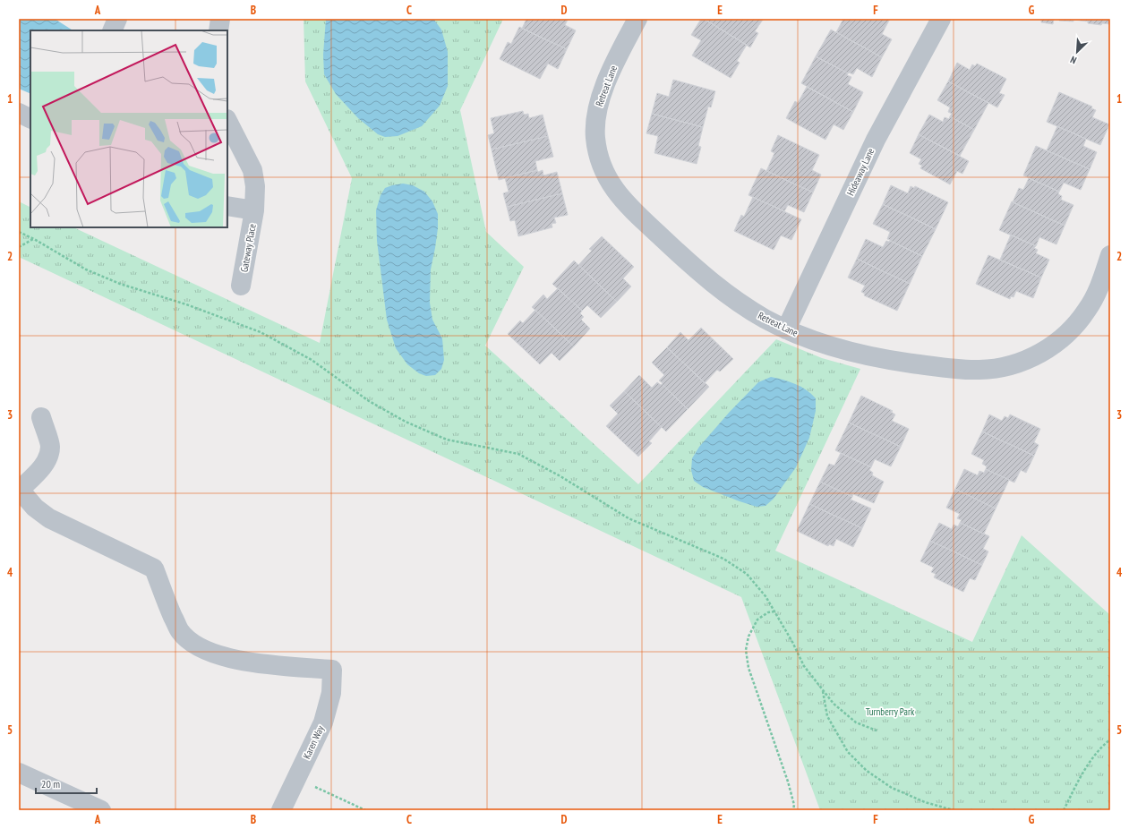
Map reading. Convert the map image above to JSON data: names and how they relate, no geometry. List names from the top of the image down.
{
  "streets": {
    "street": [
      "Retreat Lane",
      "Hideaway Lane",
      "Gateway Place",
      "Karen Way"
    ]
  },
  "crossings": [
    ["Retreat Lane", "Hideaway Lane"]
  ],
  "parks": ["Turnberry Park"],
  "scale_bar": "20 m",
  "north": "bottom left",
  "grid": {
    "columns": [
      "A",
      "B",
      "C",
      "D",
      "E",
      "F",
      "G"
    ],
    "rows": [
      "1",
      "2",
      "3",
      "4",
      "5"
    ]
  }
}
